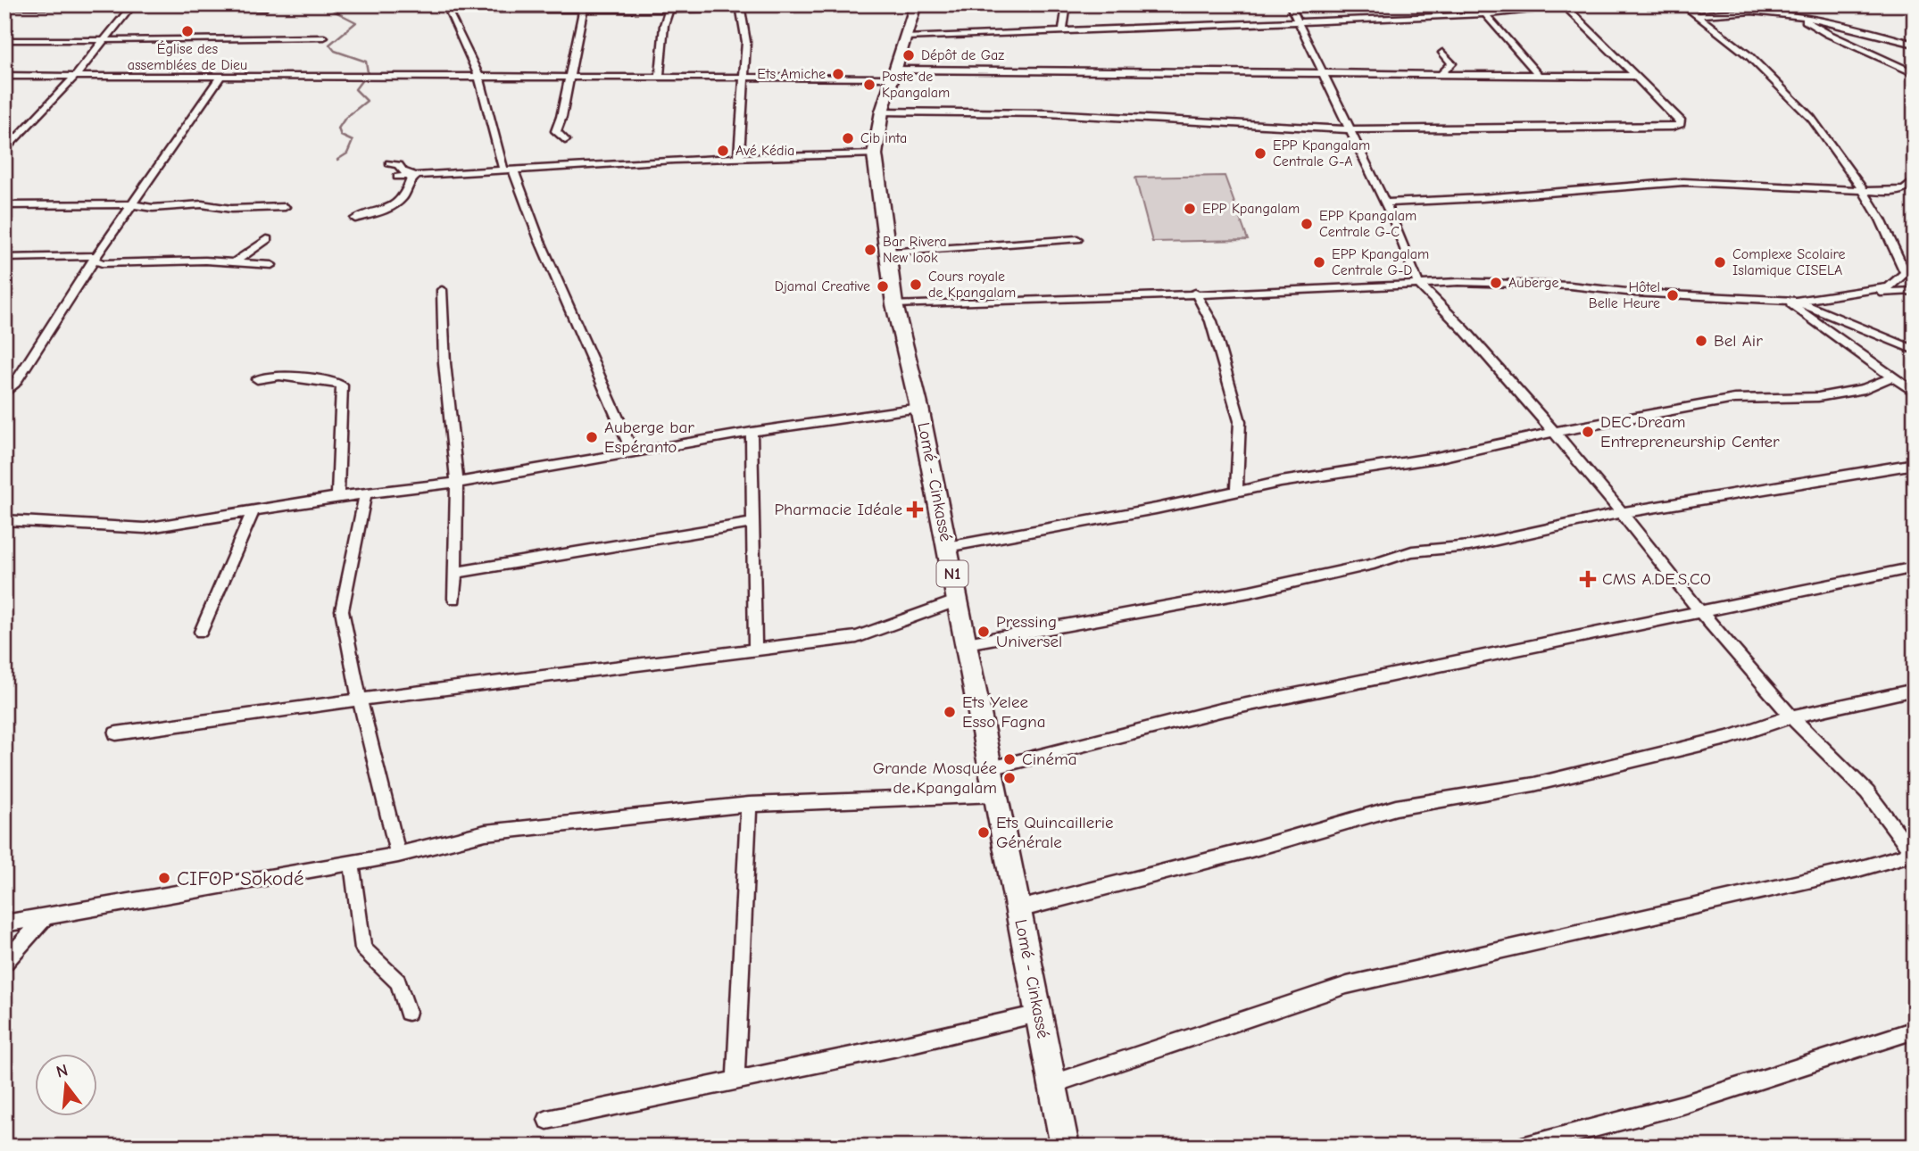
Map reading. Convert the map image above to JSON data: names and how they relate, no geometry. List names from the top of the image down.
{
  "streets": {
    "highway": ["Lomé - Cinkassé", "N1"]
  },
  "places": {
    "other": [
      "Église des assemblées de Dieu",
      "Dépôt de Gaz",
      "Ets Amiche",
      "Poste de Kpangalam",
      "Cib inta",
      "Avé Kédia",
      "EPP Kpangalam Centrale G-A",
      "EPP Kpangalam",
      "EPP Kpangalam Centrale G-C",
      "Bar Rivera New look",
      "EPP Kpangalam Centrale G-D",
      "Complexe Scolaire Islamique CISELA",
      "Auberge",
      "Cours royale de Kpangalam",
      "Djamal Creative",
      "Hôtel Belle Heure",
      "Bel Air",
      "DEC Dream Entrepreneurship Center",
      "Auberge bar Espéranto",
      "Pressing Universel",
      "Ets Yelee Esso Fagna",
      "Cinéma",
      "Grande Mosquée de Kpangalam",
      "Ets Quincaillerie Générale",
      "CIFOP Sokodé"
    ],
    "health": ["Pharmacie Idéale", "CMS A.DE.S.CO"]
  },
  "north": "top"
}
